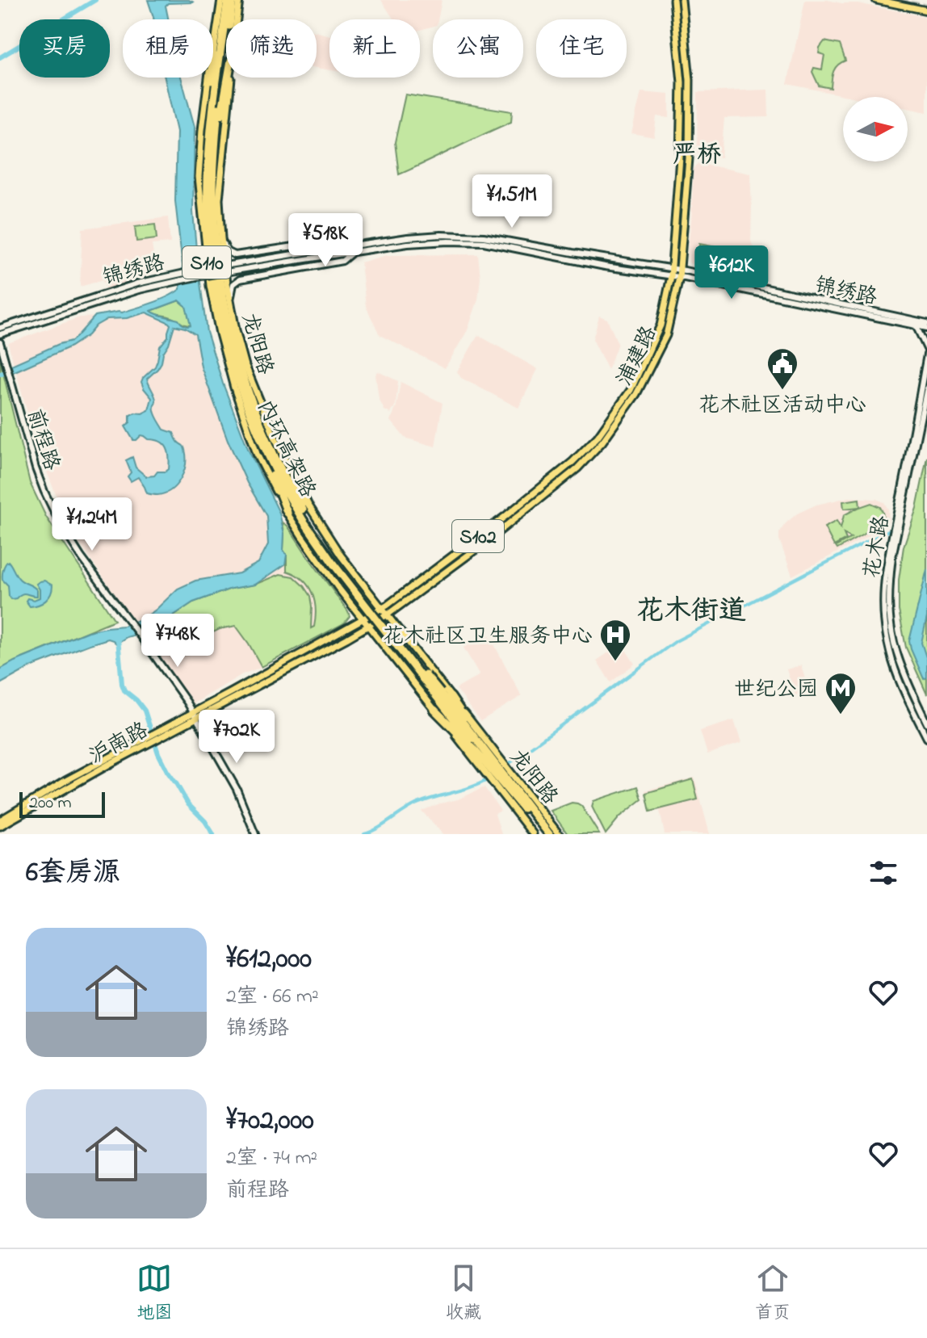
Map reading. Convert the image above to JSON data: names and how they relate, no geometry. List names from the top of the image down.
{
  "streets": {
    "highway": ["内环高架路"],
    "main road": [
      "S110",
      "锦绣路",
      "龙阳路",
      "浦建路",
      "前程路",
      "S102",
      "花木路",
      "沪南路"
    ]
  },
  "crossings": [
    ["锦绣路", "浦建路"],
    ["龙阳路", "浦建路"],
    ["龙阳路", "内环高架路"],
    ["龙阳路", "沪南路"],
    ["浦建路", "沪南路"],
    ["前程路", "沪南路"]
  ],
  "districts": ["严桥", "花木街道"],
  "places": {
    "public building": ["花木社区活动中心"],
    "hospital": ["花木社区卫生服务中心"],
    "metro station": ["世纪公园"]
  },
  "scale_bar": "200 m",
  "north": "right",
  "page": {
    "chip": [
      "买房",
      "租房",
      "筛选",
      "新上",
      "公寓",
      "住宅"
    ],
    "price": [
      "¥1.51M",
      "¥518K",
      "¥612K",
      "¥1.24M",
      "¥748K",
      "¥702K"
    ],
    "scale": "200 m",
    "heading": "6套房源",
    "list": [
      {
        "name": "¥612,000",
        "note": "2室 · 66 m² · 锦绣路"
      },
      {
        "name": "¥702,000",
        "note": "2室 · 74 m² · 前程路"
      }
    ],
    "tabs": ["地图", "收藏", "首页"]
  }
}
